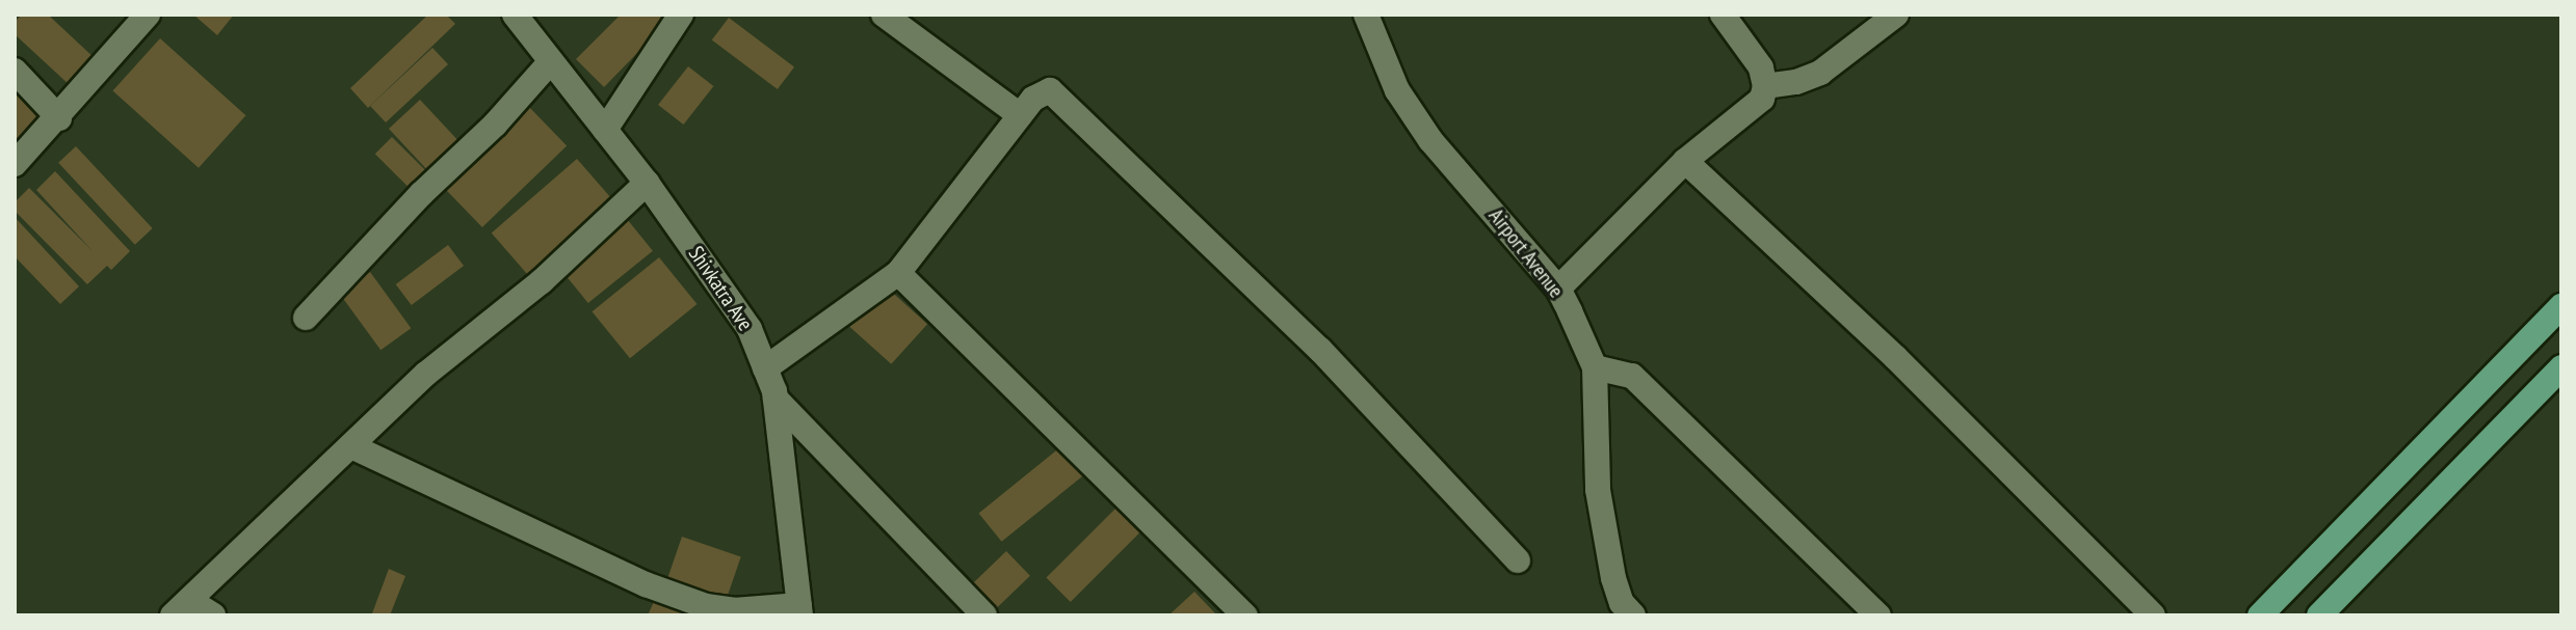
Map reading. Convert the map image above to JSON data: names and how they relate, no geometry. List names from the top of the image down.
{
  "streets": {
    "street": ["Airport Avenue", "Shivkatra Ave"]
  }
}
